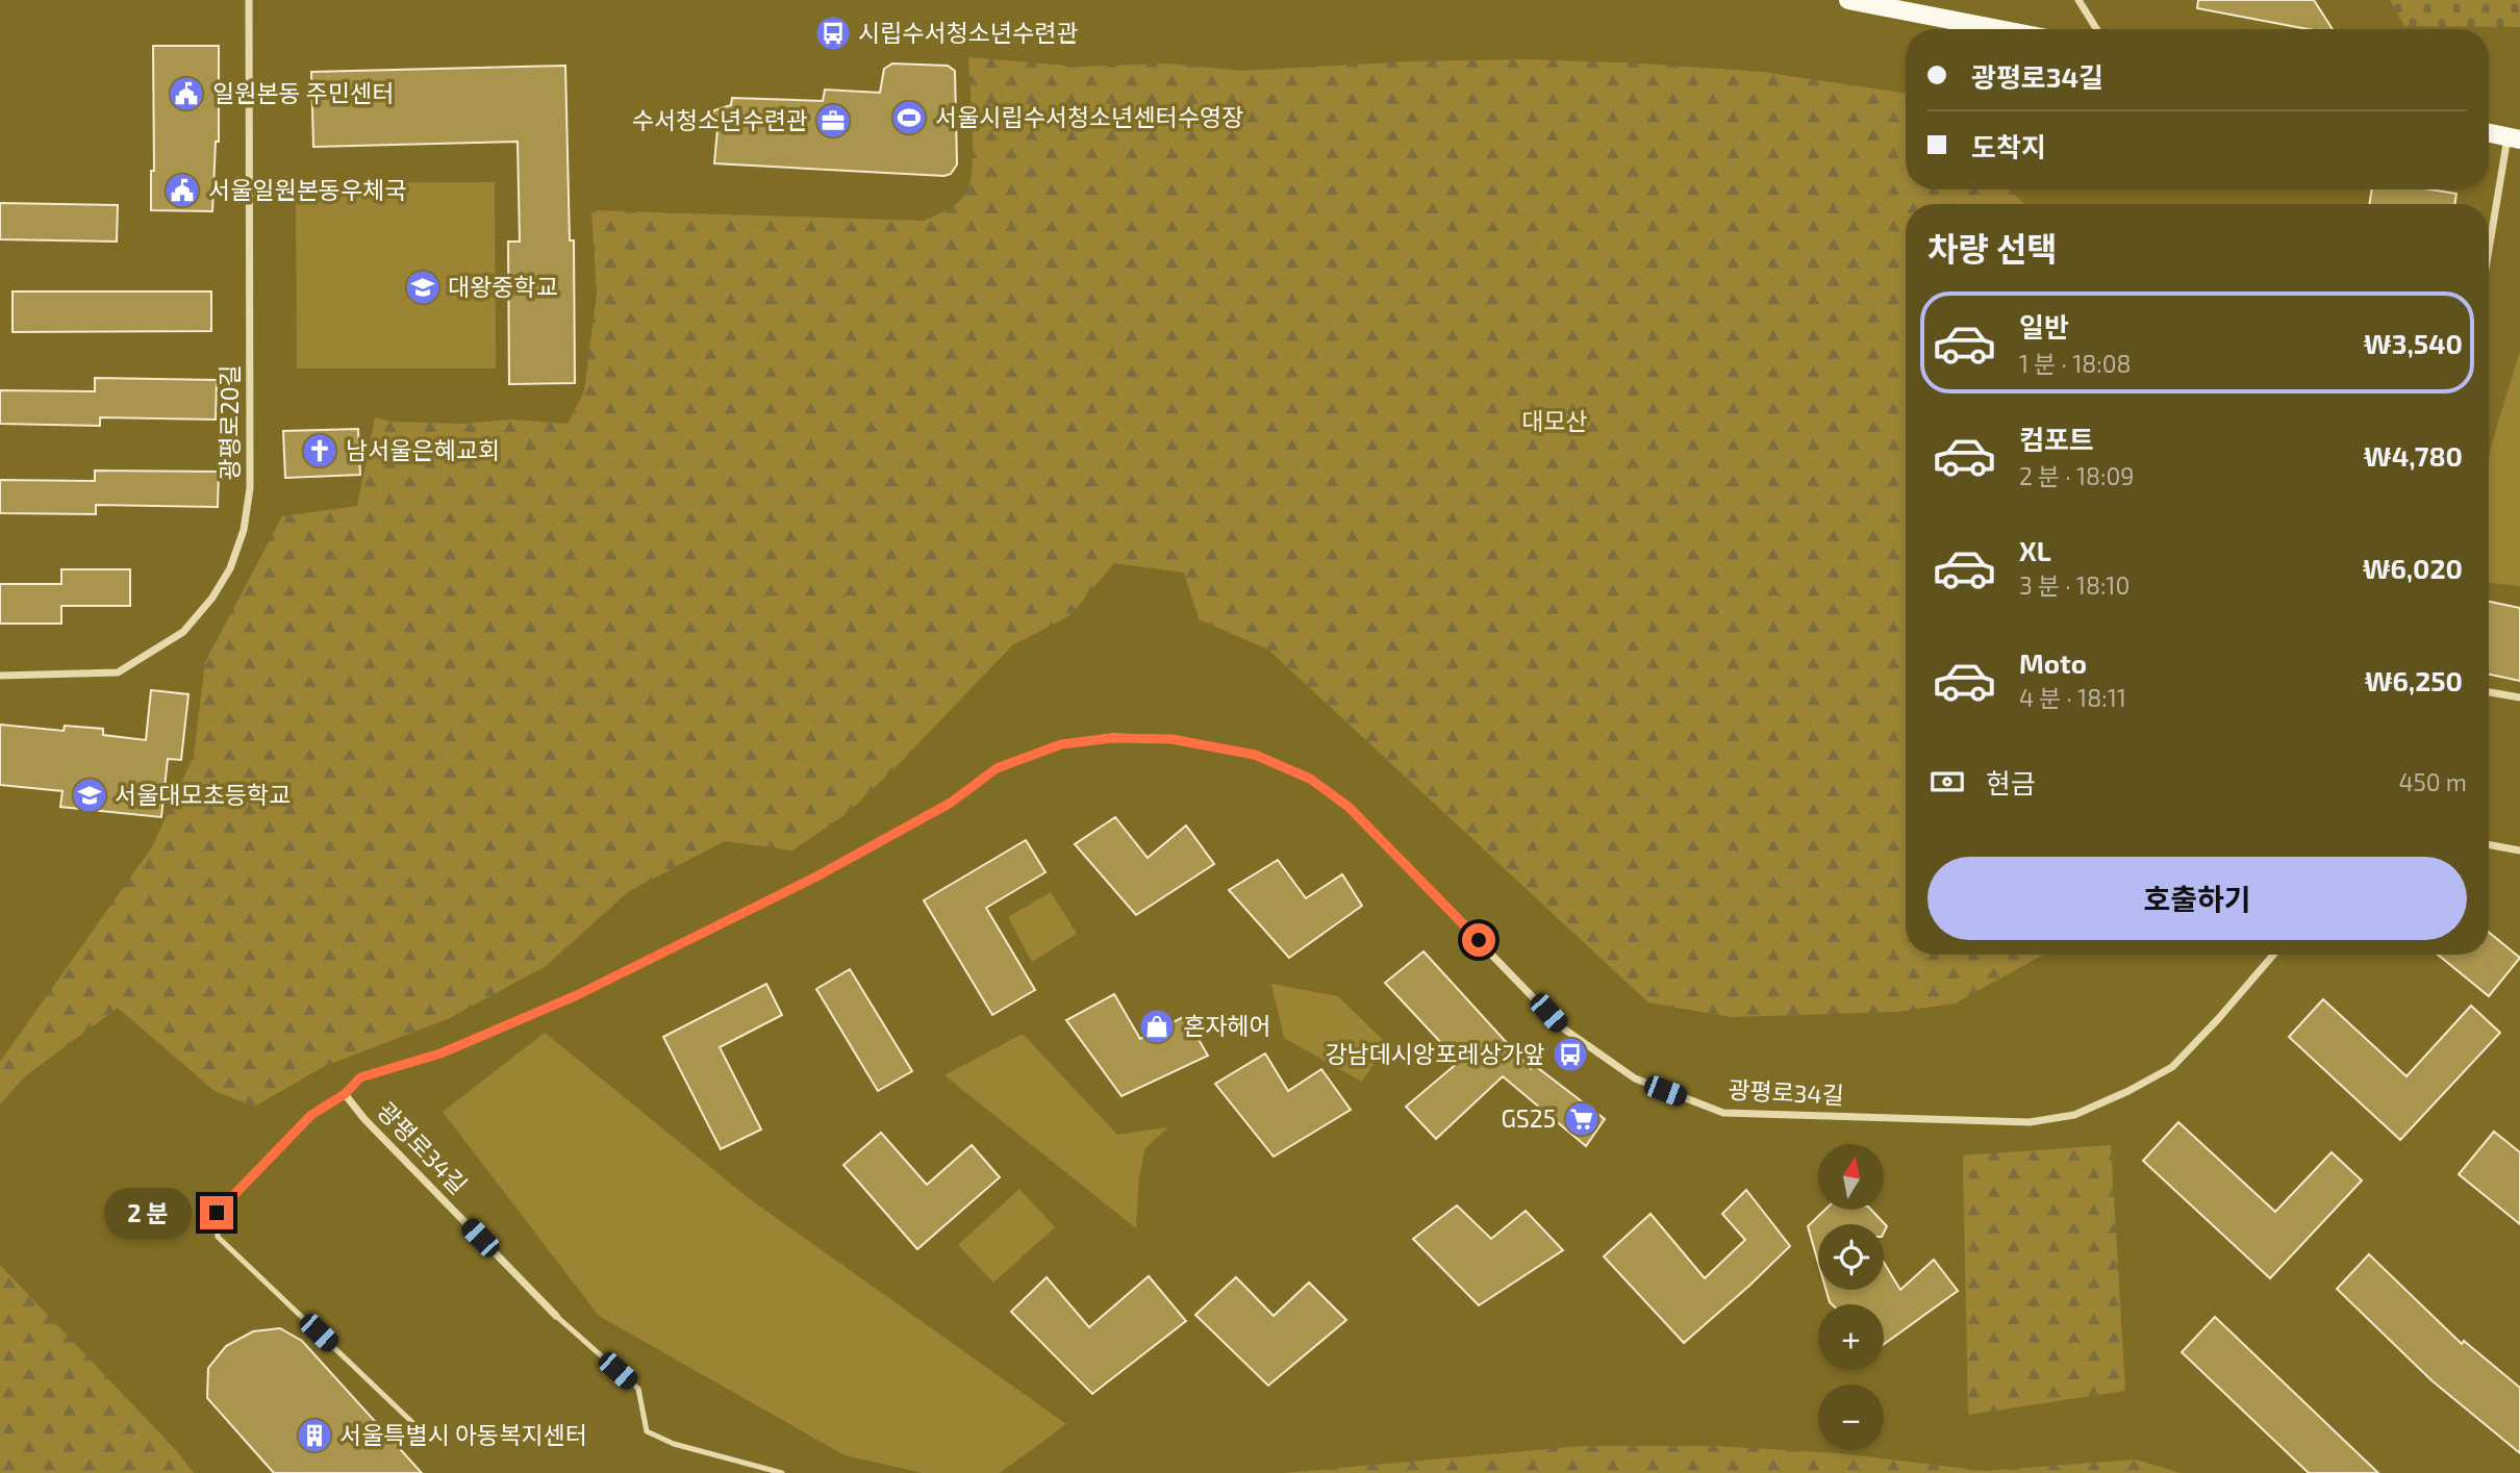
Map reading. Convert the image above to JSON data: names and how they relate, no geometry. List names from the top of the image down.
{
  "streets": {
    "street": ["광평로20길", "광평로34길"]
  },
  "parks": ["대모산"],
  "places": {
    "bus stop": ["시립수서청소년수련관", "강남데시앙포레상가앞"],
    "public building": ["일원본동 주민센터", "서울일원본동우체국"],
    "sports": ["서울시립수서청소년센터수영장"],
    "office": ["수서청소년수련관"],
    "school or university": ["대왕중학교", "서울대모초등학교"],
    "church": ["남서울은혜교회"],
    "shop": ["혼자헤어"],
    "supermarket": ["GS25"],
    "building": ["서울특별시 아동복지센터"]
  },
  "north": "top",
  "page": {
    "banner": ["광평로34길", "도착지"],
    "heading": "차량 선택",
    "list": [
      {
        "name": "일반",
        "note": "1 분 · 18:08",
        "value": "₩3,540"
      },
      {
        "name": "컴포트",
        "note": "2 분 · 18:09",
        "value": "₩4,780"
      },
      {
        "name": "XL",
        "note": "3 분 · 18:10",
        "value": "₩6,020"
      },
      {
        "name": "Moto",
        "note": "4 분 · 18:11",
        "value": "₩6,250"
      }
    ],
    "pay": ["현금", "450 m"],
    "buttons": "호출하기",
    "map_buttons": ["+", "−"],
    "bubble": "2 분"
  }
}
